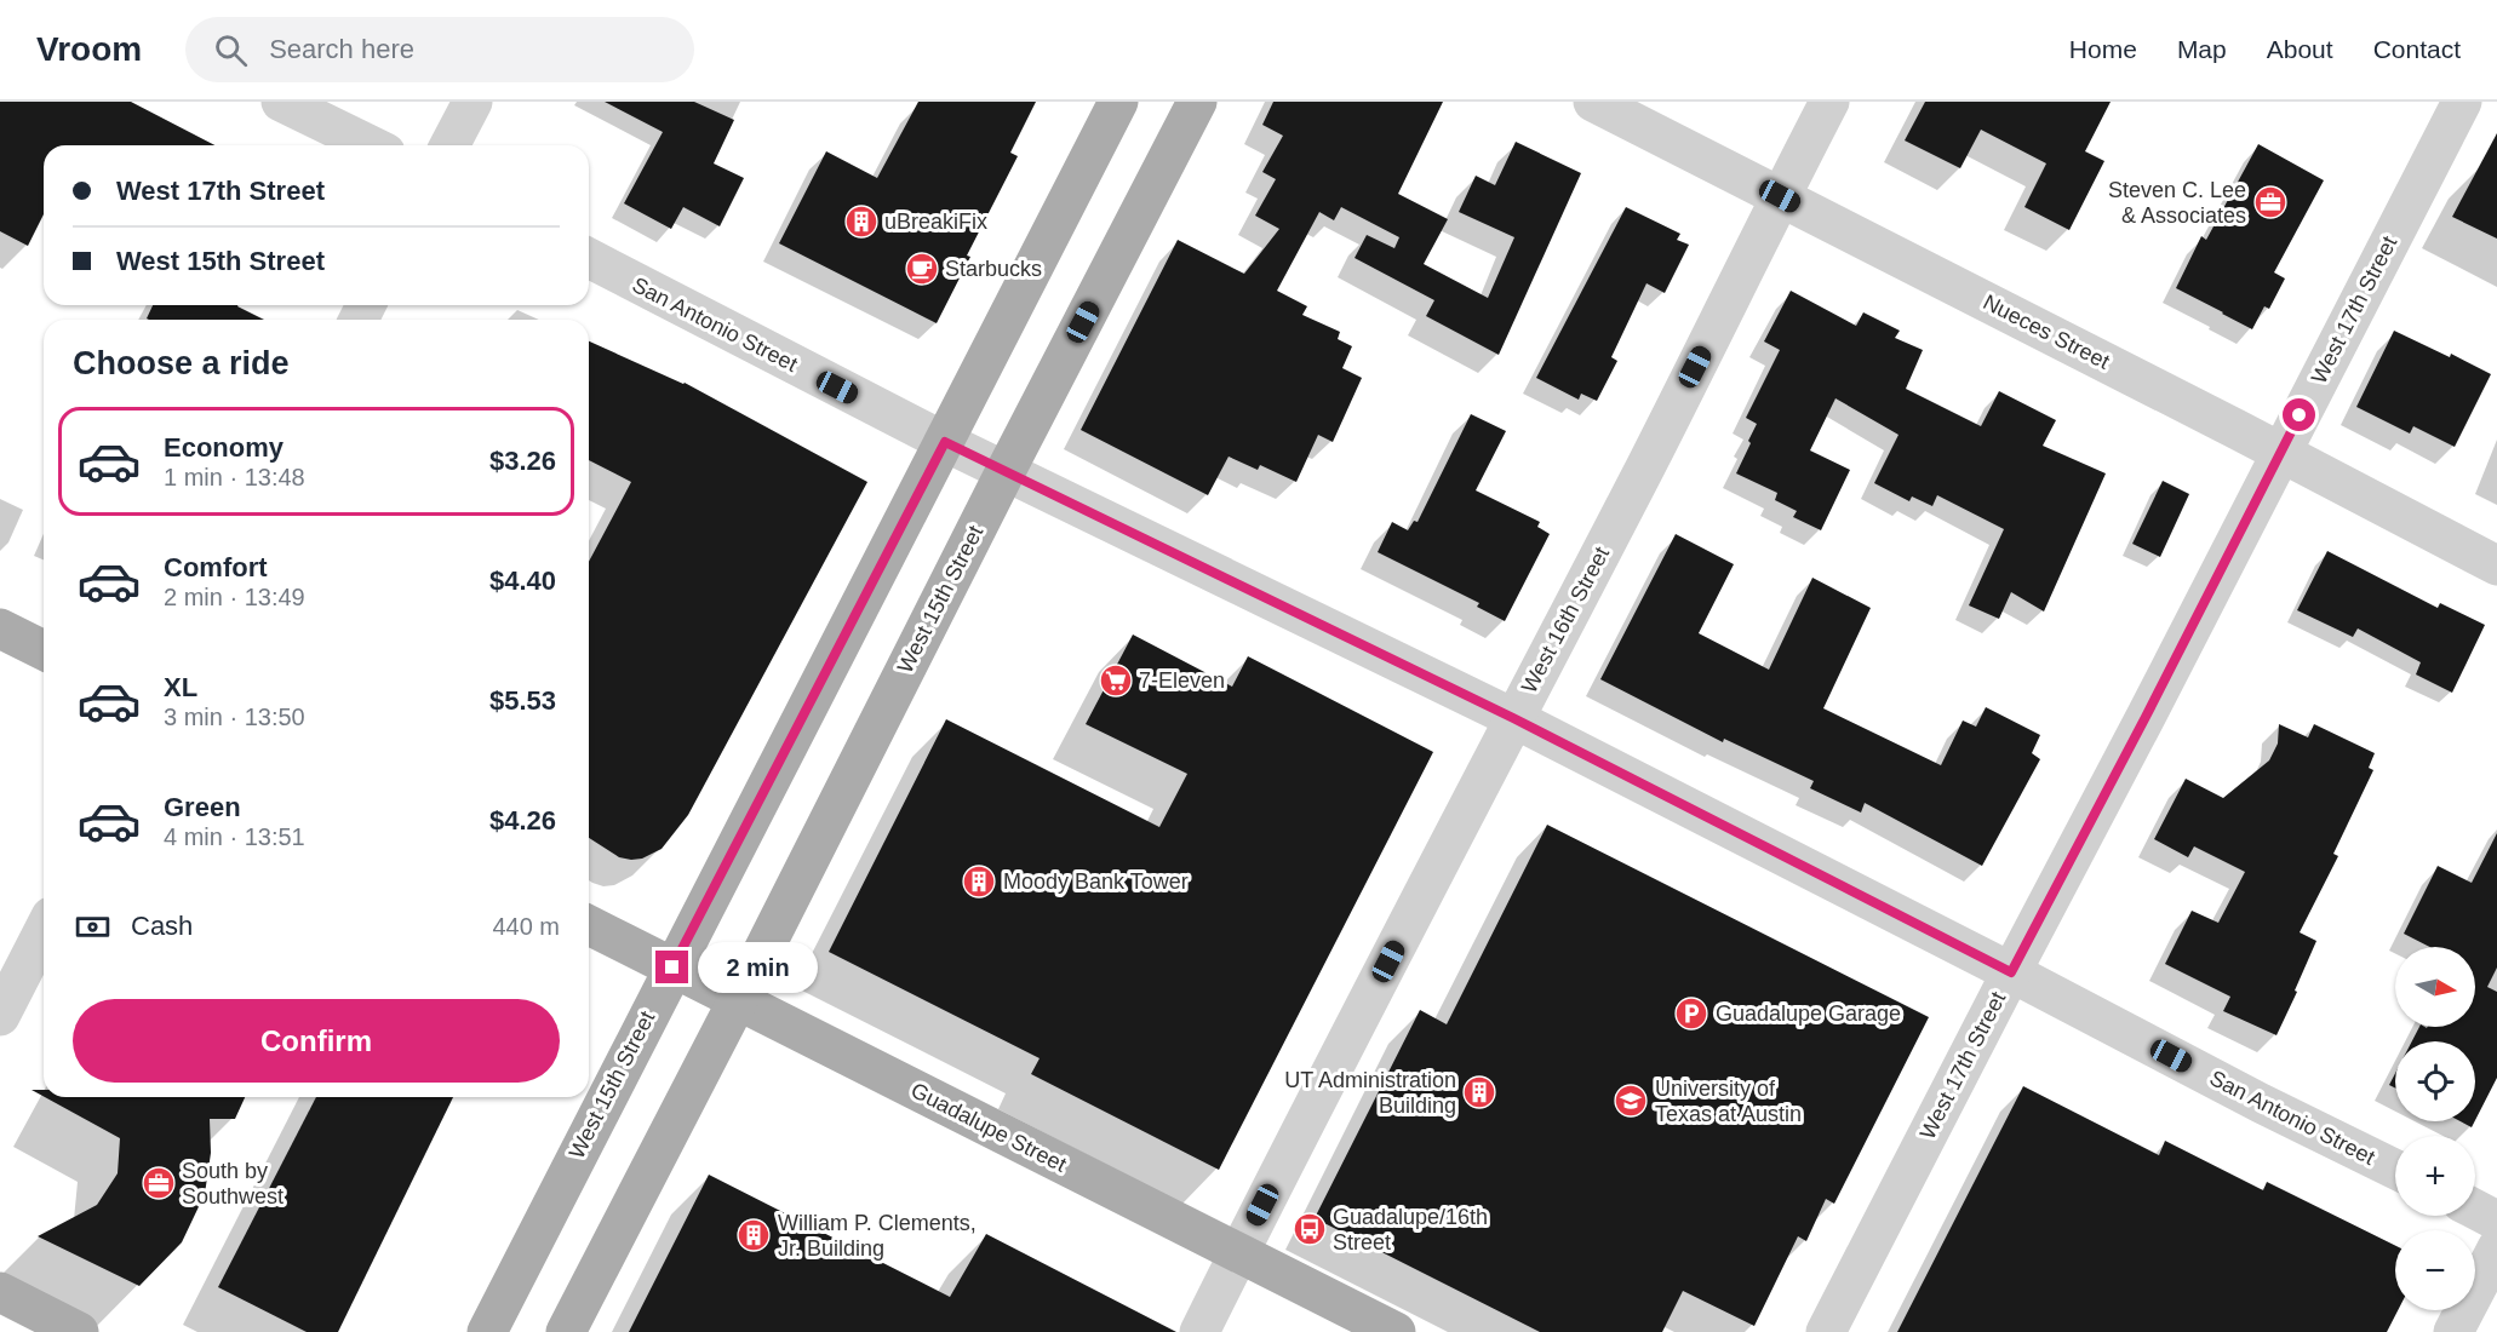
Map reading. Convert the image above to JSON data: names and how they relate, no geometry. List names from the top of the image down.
{
  "streets": {
    "main road": ["West 15th Street", "Guadalupe Street"],
    "street": [
      "West 17th Street",
      "San Antonio Street",
      "Nueces Street",
      "West 16th Street"
    ]
  },
  "crossings": [
    ["West 17th Street", "San Antonio Street"],
    ["West 17th Street", "Nueces Street"],
    ["San Antonio Street", "West 15th Street"],
    ["San Antonio Street", "West 16th Street"],
    ["Nueces Street", "West 16th Street"],
    ["West 15th Street", "Guadalupe Street"],
    ["West 16th Street", "Guadalupe Street"]
  ],
  "places": {
    "office": ["Steven C. Lee & Associates", "South by Southwest"],
    "building": [
      "uBreakiFix",
      "Moody Bank Tower",
      "UT Administration Building",
      "William P. Clements, Jr. Building"
    ],
    "cafe": ["Starbucks"],
    "supermarket": ["7-Eleven"],
    "parking": ["Guadalupe Garage"],
    "school or university": ["University of Texas at Austin"],
    "bus stop": ["Guadalupe/16th Street"]
  },
  "north": "right",
  "page": {
    "header": "Vroom",
    "search": "Search here",
    "nav": [
      "Home",
      "Map",
      "About",
      "Contact"
    ],
    "banner": ["West 17th Street", "West 15th Street"],
    "heading": "Choose a ride",
    "list": [
      {
        "name": "Economy",
        "note": "1 min · 13:48",
        "value": "$3.26"
      },
      {
        "name": "Comfort",
        "note": "2 min · 13:49",
        "value": "$4.40"
      },
      {
        "name": "XL",
        "note": "3 min · 13:50",
        "value": "$5.53"
      },
      {
        "name": "Green",
        "note": "4 min · 13:51",
        "value": "$4.26"
      }
    ],
    "pay": ["Cash", "440 m"],
    "bubble": "2 min",
    "map_buttons": ["+", "−"],
    "buttons": "Confirm"
  }
}
